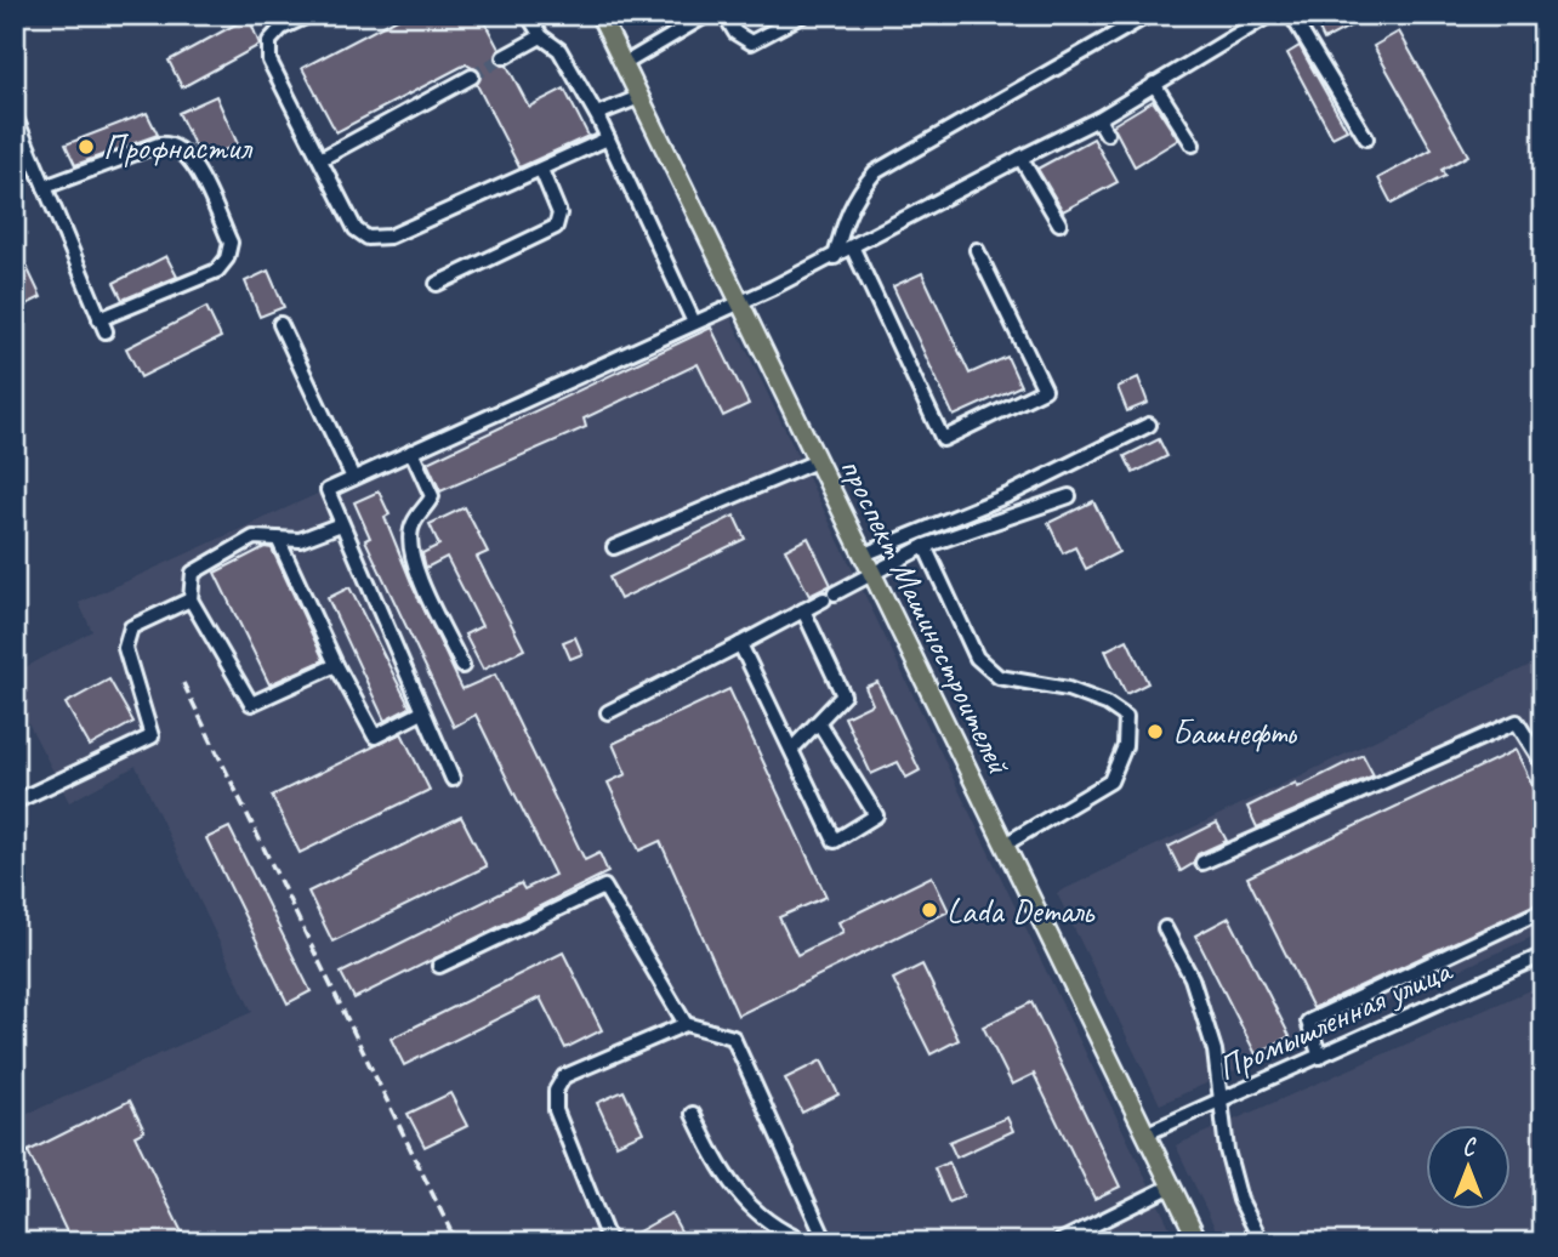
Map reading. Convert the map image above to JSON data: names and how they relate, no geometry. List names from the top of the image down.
{
  "streets": {
    "main road": ["проспект Машиностроителей"],
    "street": ["Промышленная улица"]
  },
  "crossings": [
    ["проспект Машиностроителей", "Промышленная улица"]
  ],
  "places": ["Профнастил", "Башнефть", "Lada Dеталь"],
  "north": "top"
}
